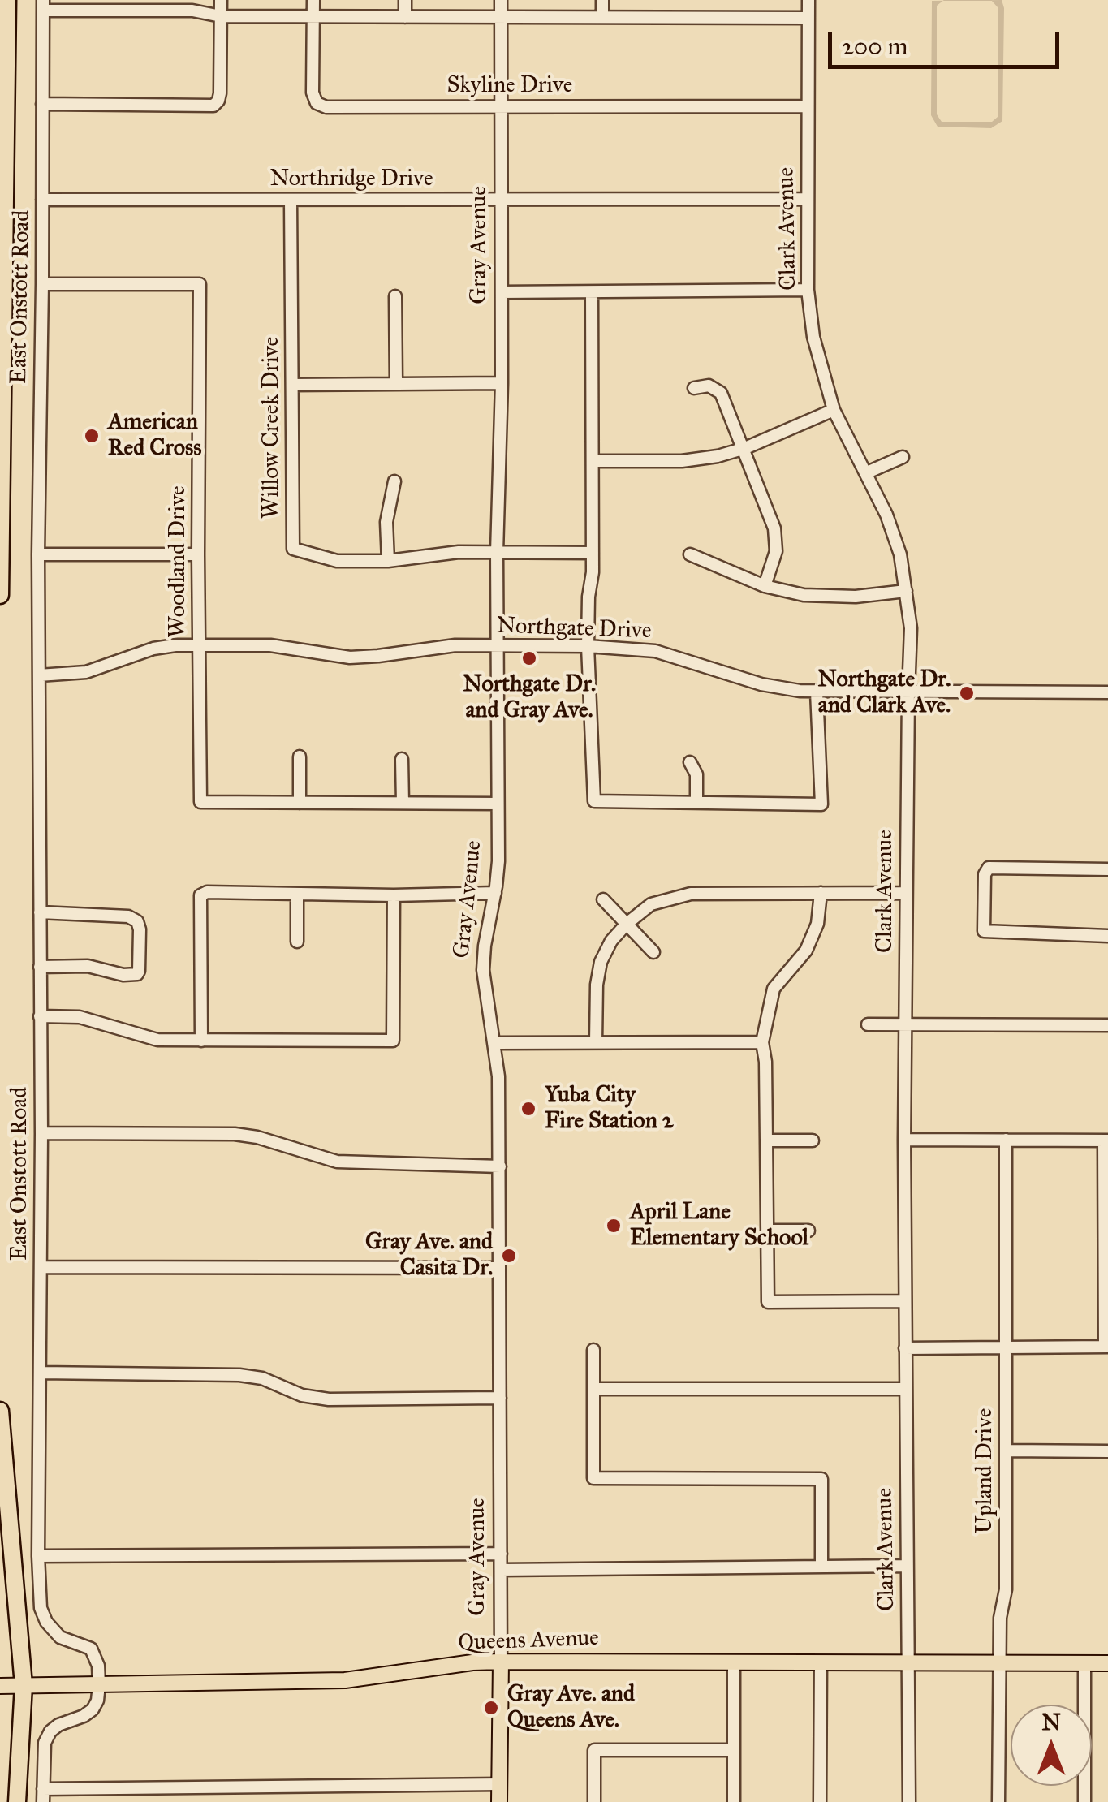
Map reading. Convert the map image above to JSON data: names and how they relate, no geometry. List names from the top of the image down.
{
  "streets": {
    "main road": ["Gray Avenue", "Queens Avenue"],
    "street": [
      "Skyline Drive",
      "Northridge Drive",
      "Clark Avenue",
      "East Onstott Road",
      "Willow Creek Drive",
      "Woodland Drive",
      "Northgate Drive",
      "Upland Drive"
    ]
  },
  "crossings": [
    ["Skyline Drive", "Clark Avenue"],
    ["Skyline Drive", "Gray Avenue"],
    ["Northridge Drive", "Clark Avenue"],
    ["Northridge Drive", "Gray Avenue"],
    ["Northridge Drive", "East Onstott Road"],
    ["Northridge Drive", "Willow Creek Drive"],
    ["Clark Avenue", "Northgate Drive"],
    ["Clark Avenue", "Queens Avenue"],
    ["Gray Avenue", "Willow Creek Drive"],
    ["Gray Avenue", "Northgate Drive"],
    ["Gray Avenue", "Queens Avenue"],
    ["East Onstott Road", "Woodland Drive"],
    ["East Onstott Road", "Northgate Drive"],
    ["East Onstott Road", "Queens Avenue"],
    ["Woodland Drive", "Northgate Drive"],
    ["Upland Drive", "Queens Avenue"]
  ],
  "places": [
    "American Red Cross",
    "Northgate Dr. and Gray Ave.",
    "Northgate Dr. and Clark Ave.",
    "Yuba City Fire Station 2",
    "April Lane Elementary School",
    "Gray Ave. and Casita Dr.",
    "Gray Ave. and Queens Ave."
  ],
  "scale_bar": "200 m",
  "north": "top"
}
